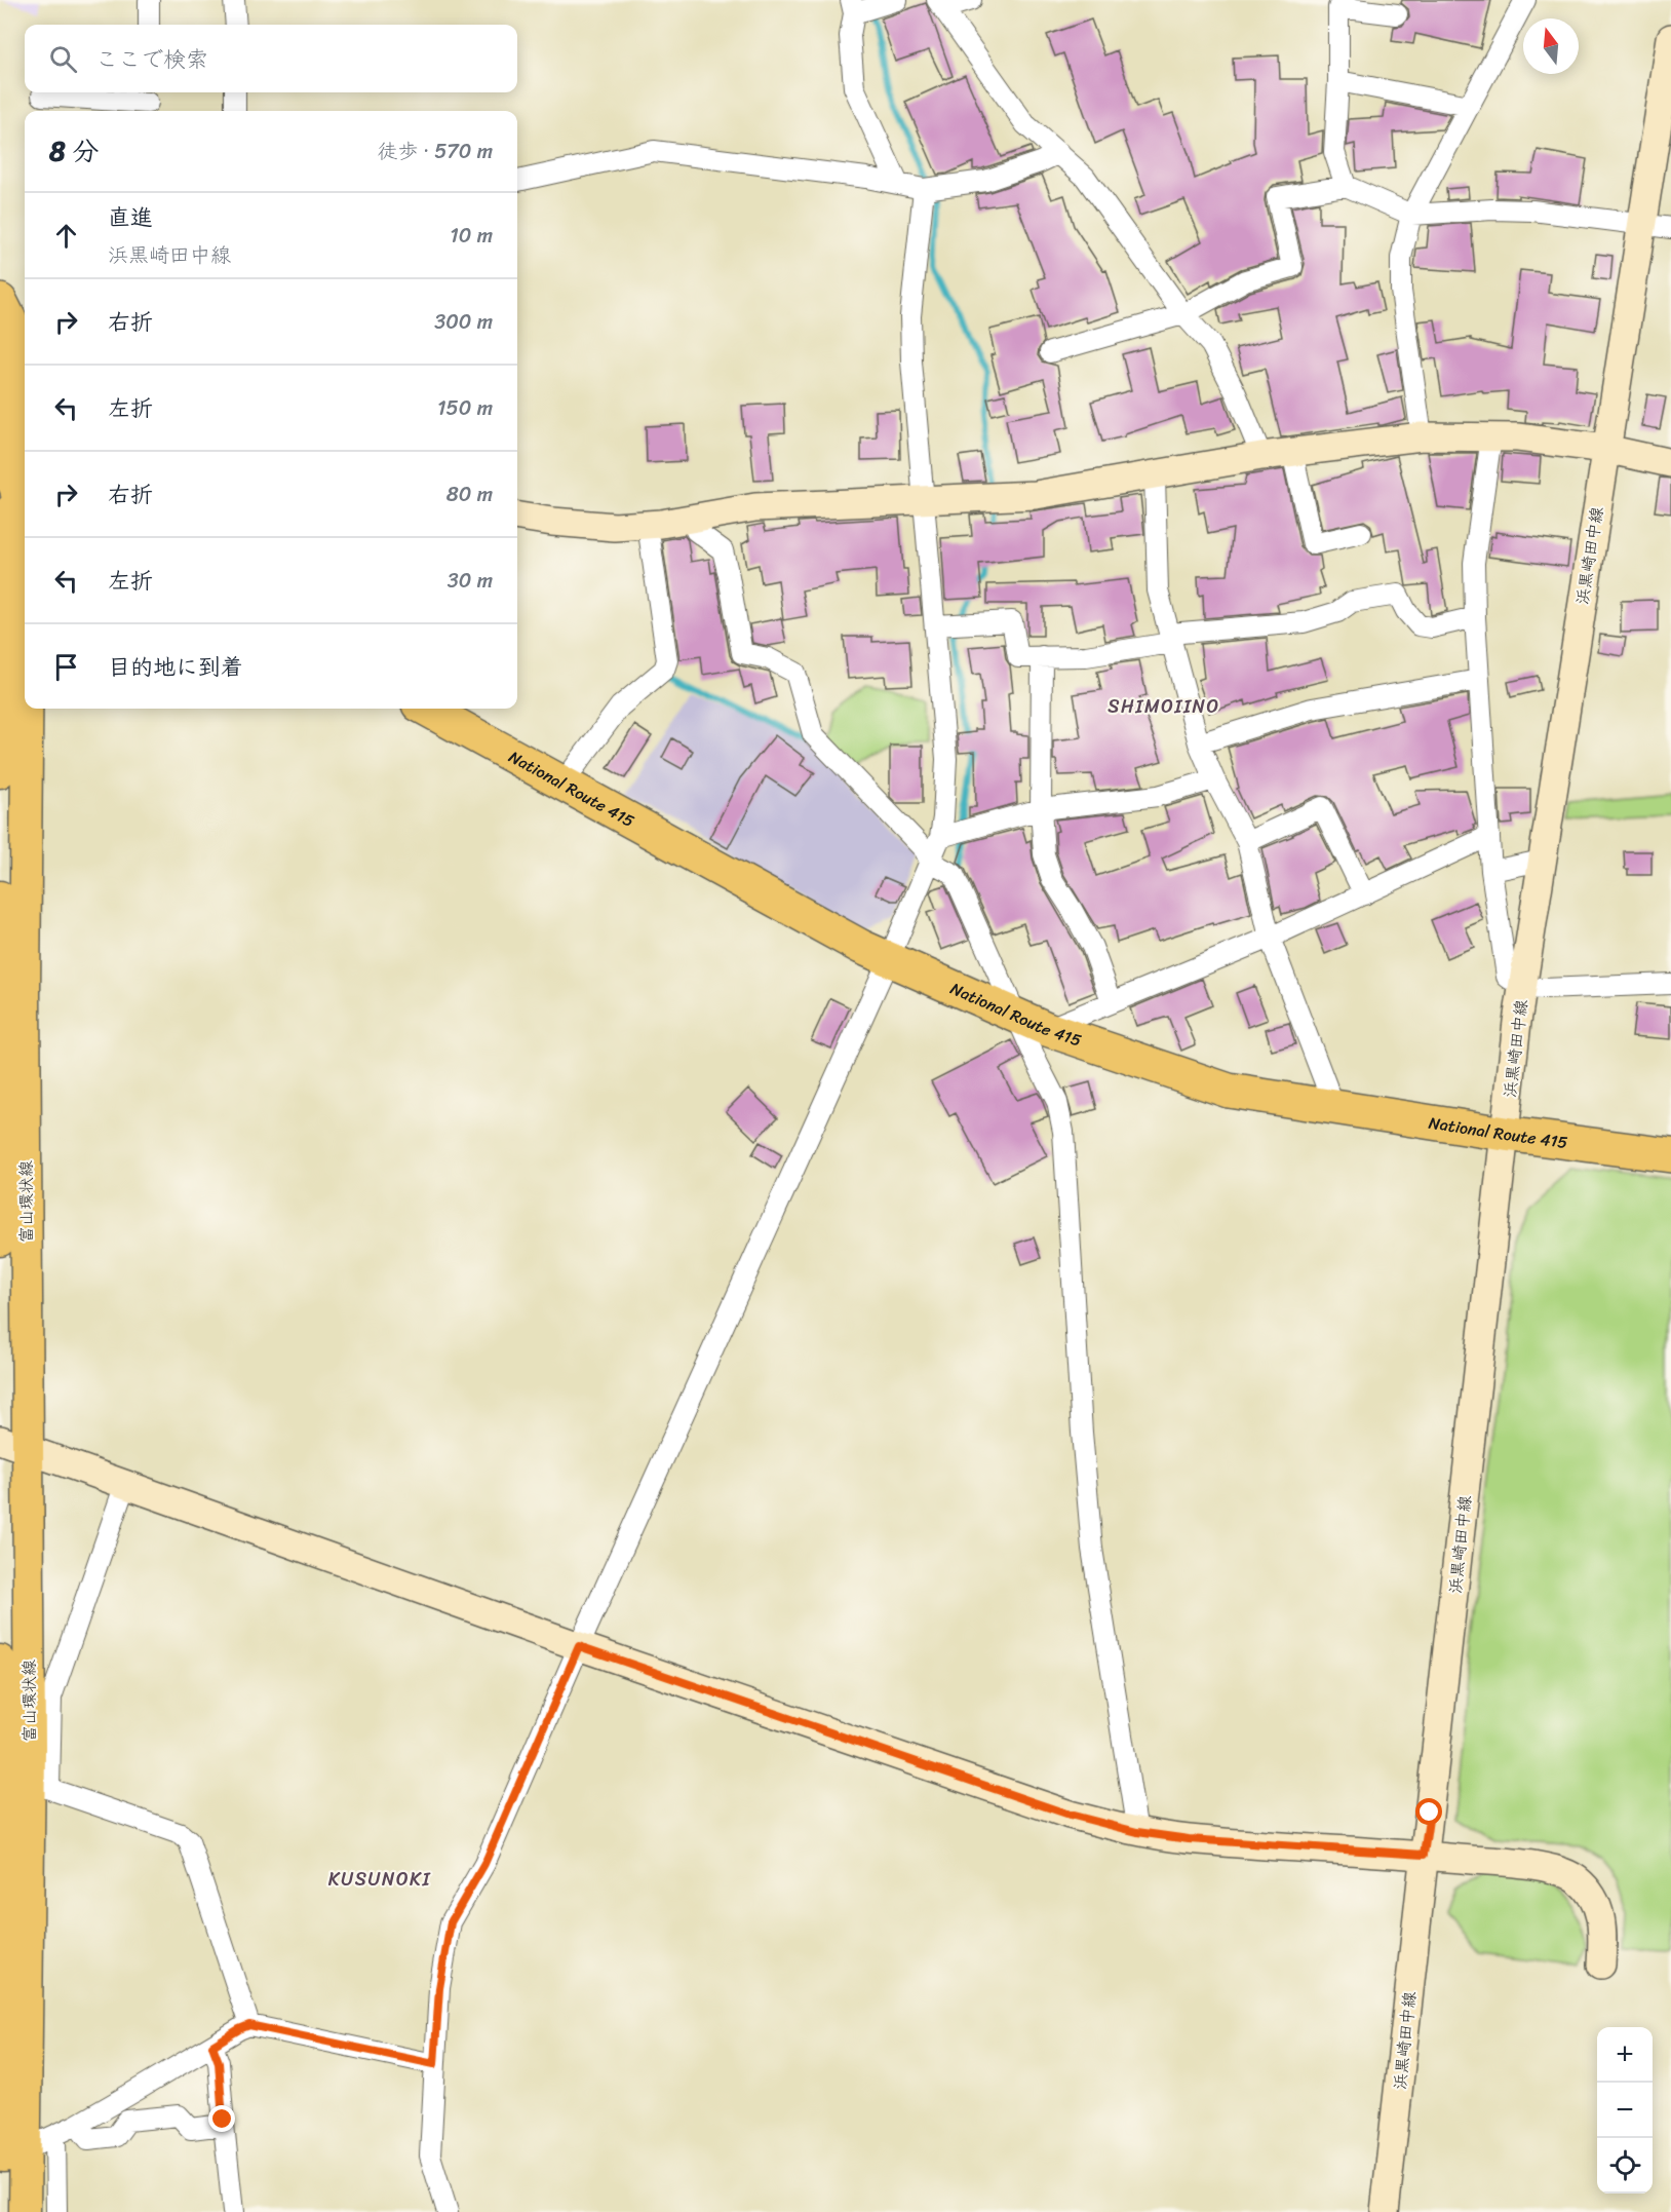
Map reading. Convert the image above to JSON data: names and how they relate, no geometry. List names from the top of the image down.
{
  "streets": {
    "highway": ["National Route 415"],
    "main road": ["富山環状線"],
    "street": ["浜黒崎田中線"]
  },
  "crossings": [
    ["浜黒崎田中線", "National Route 415"]
  ],
  "districts": ["SHIMOIINO", "KUSUNOKI"],
  "north": "top",
  "page": {
    "search": "ここで検索",
    "heading": ["8 分", "徒歩 · 570 m"],
    "list": [
      ["直進", "浜黒崎田中線", "10 m"],
      ["右折", "300 m"],
      ["左折", "150 m"],
      ["右折", "80 m"],
      ["左折", "30 m"],
      "目的地に到着"
    ],
    "map_buttons": ["+", "−"]
  }
}
